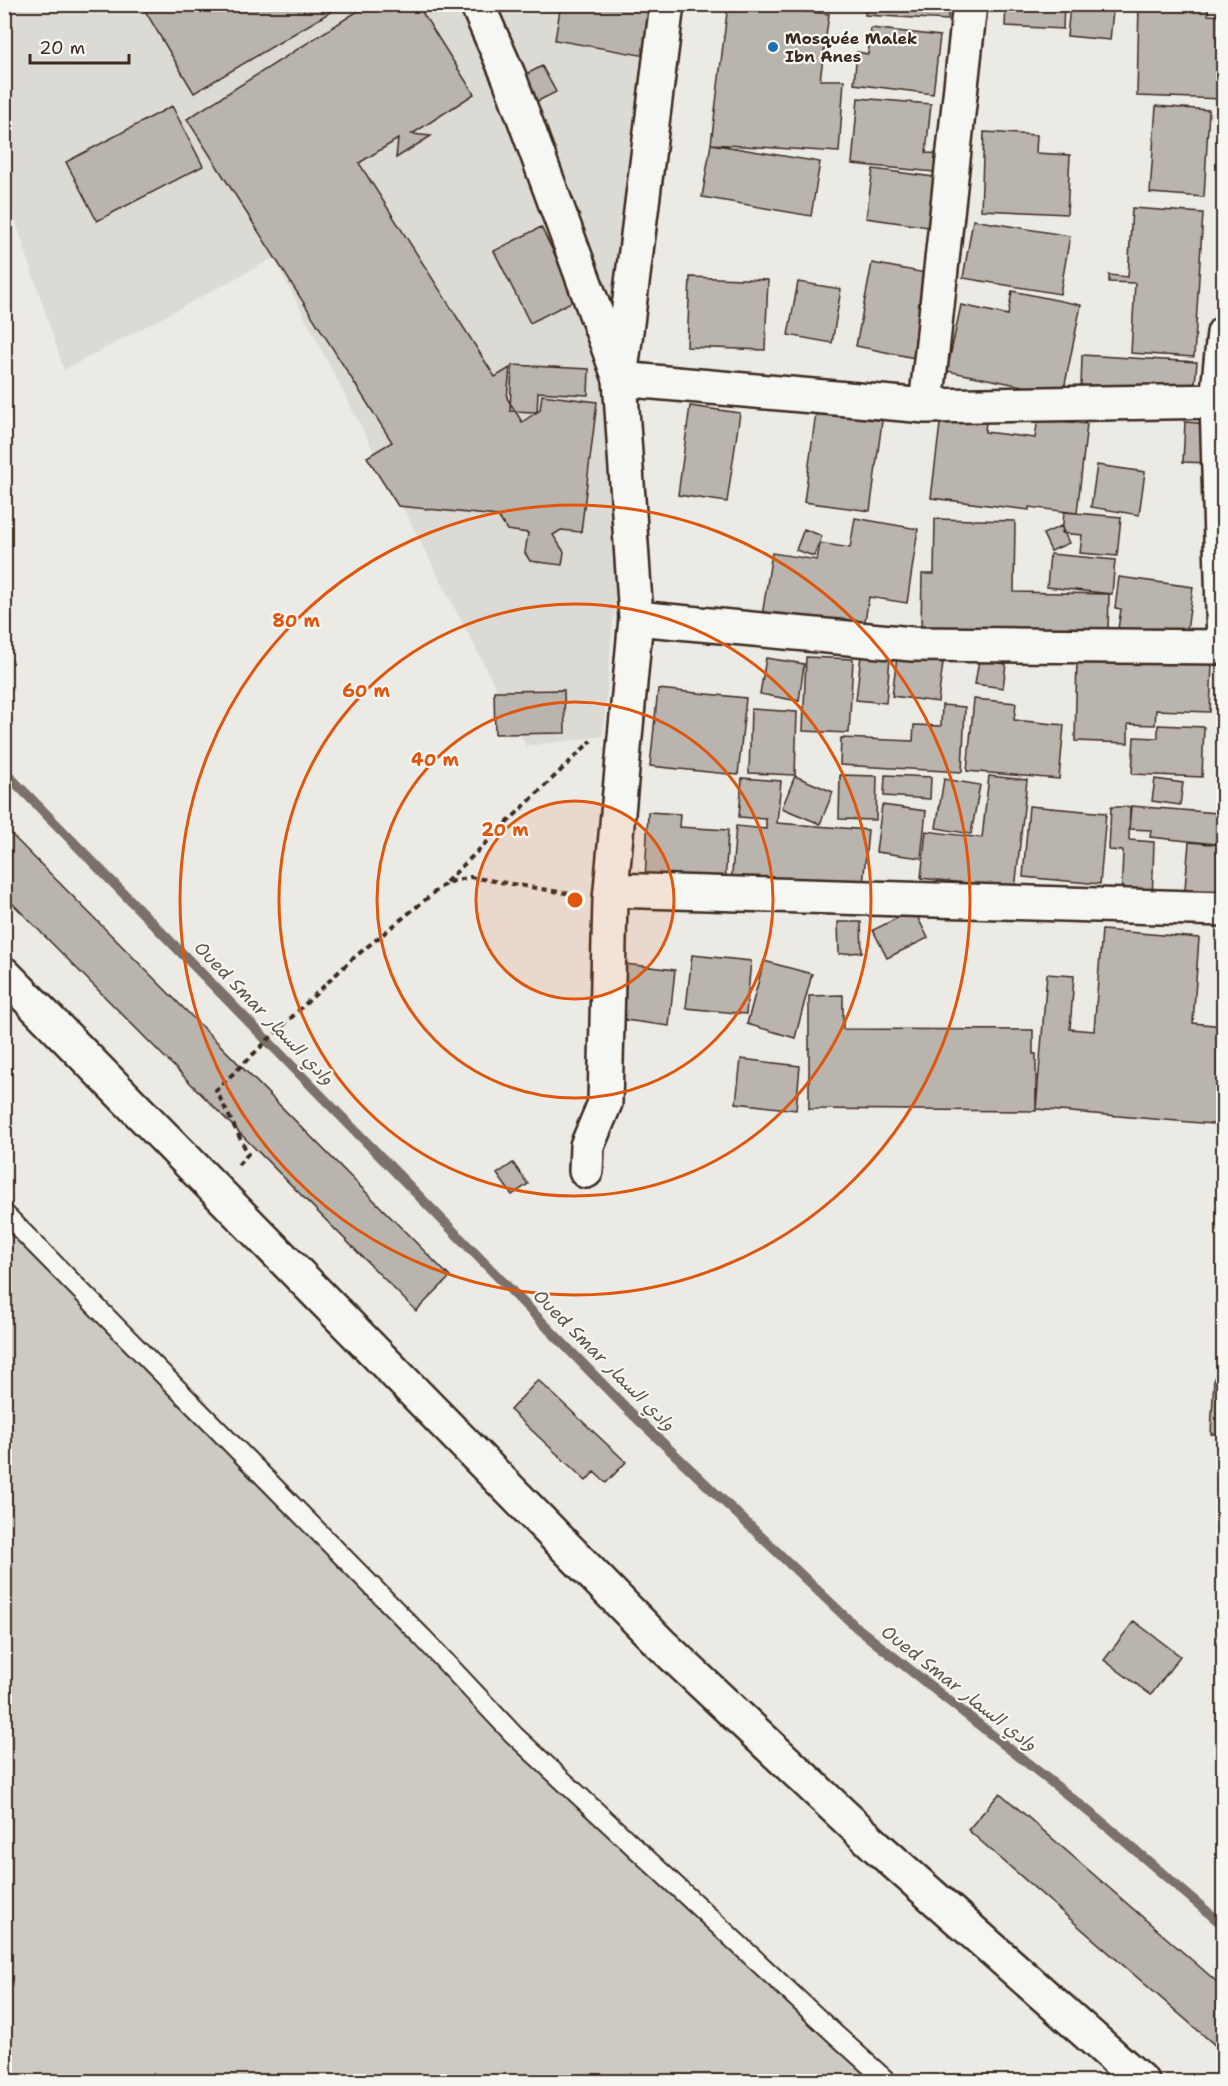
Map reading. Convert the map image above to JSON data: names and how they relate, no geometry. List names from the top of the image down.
{
  "water": ["Oued Smar وادي السمار"],
  "places": ["Mosquée Malek Ibn Anes"],
  "scale_bar": "20 m",
  "rings": [
    "80 m",
    "60 m",
    "40 m",
    "20 m"
  ]
}
